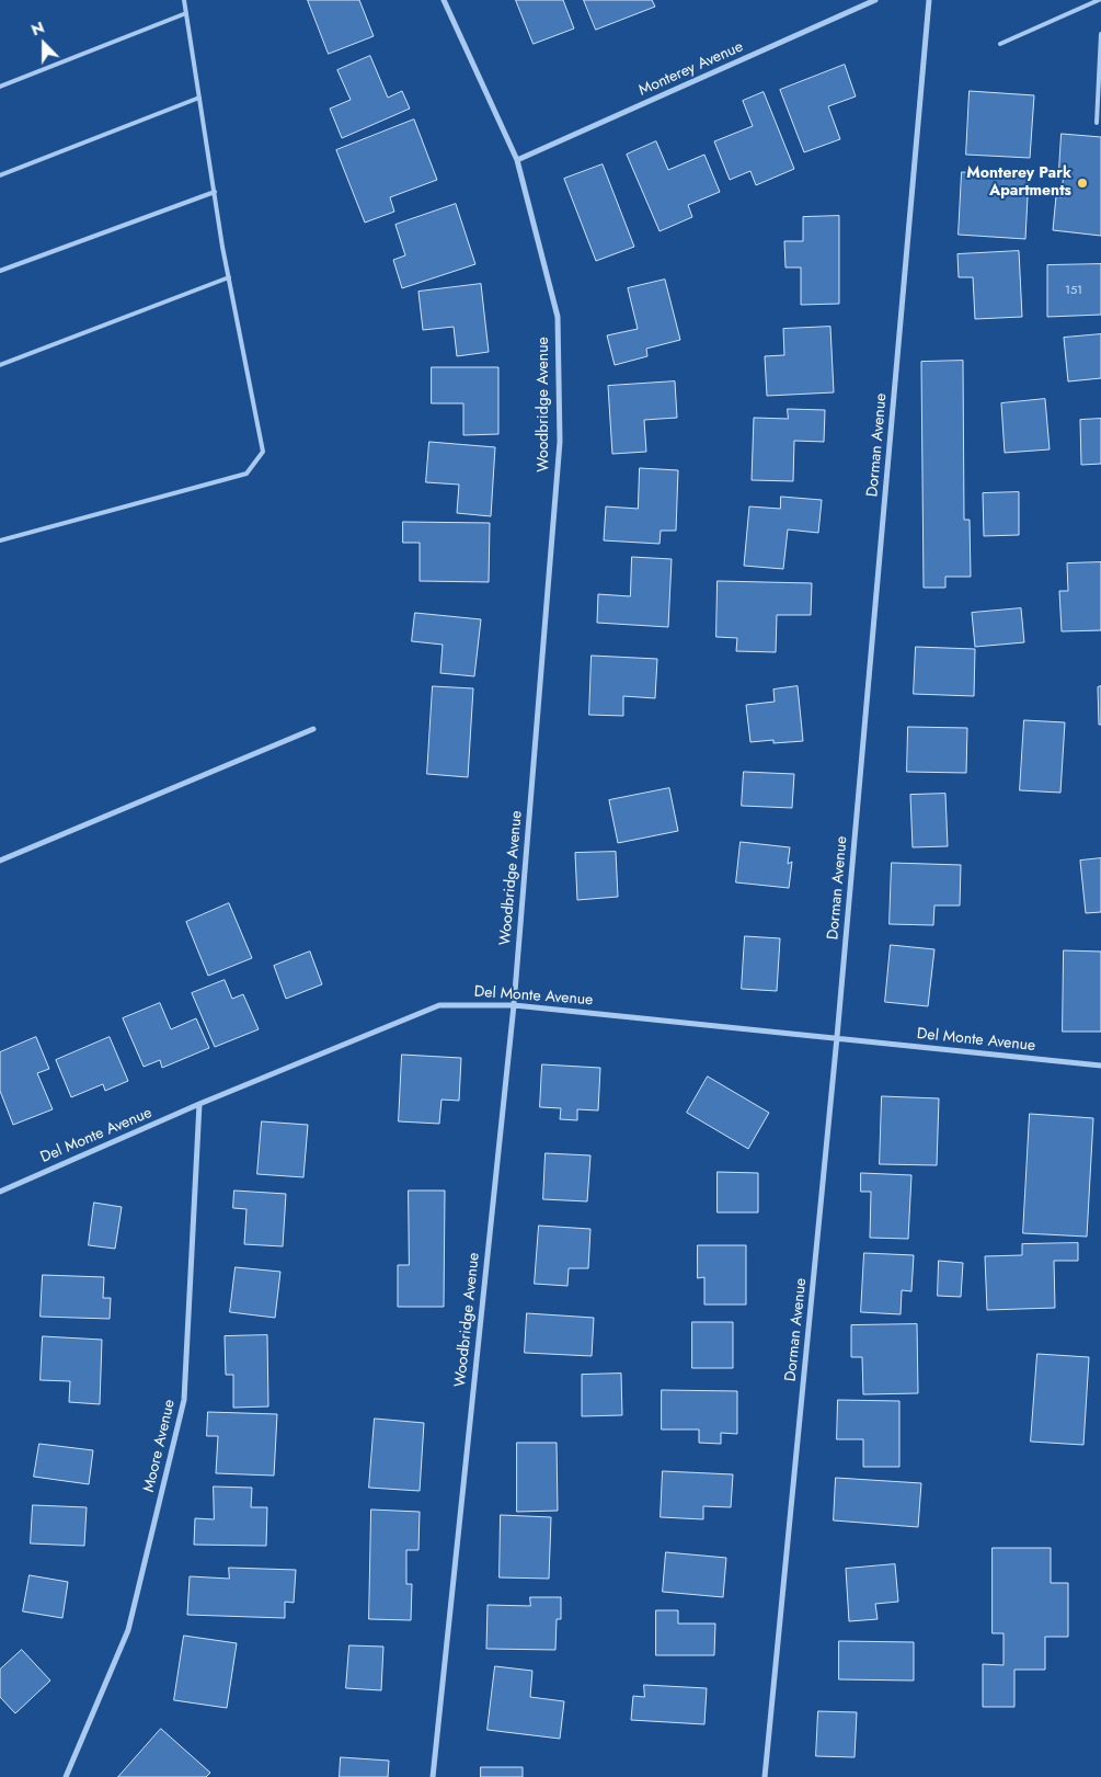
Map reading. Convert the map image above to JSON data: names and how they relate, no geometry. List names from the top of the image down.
{
  "streets": {
    "street": [
      "Monterey Avenue",
      "Woodbridge Avenue",
      "Dorman Avenue",
      "Del Monte Avenue",
      "Moore Avenue"
    ]
  },
  "crossings": [
    ["Monterey Avenue", "Woodbridge Avenue"],
    ["Woodbridge Avenue", "Del Monte Avenue"],
    ["Dorman Avenue", "Del Monte Avenue"],
    ["Del Monte Avenue", "Moore Avenue"]
  ],
  "places": ["Monterey Park Apartments"],
  "house_numbers": ["151"],
  "north": "top"
}
